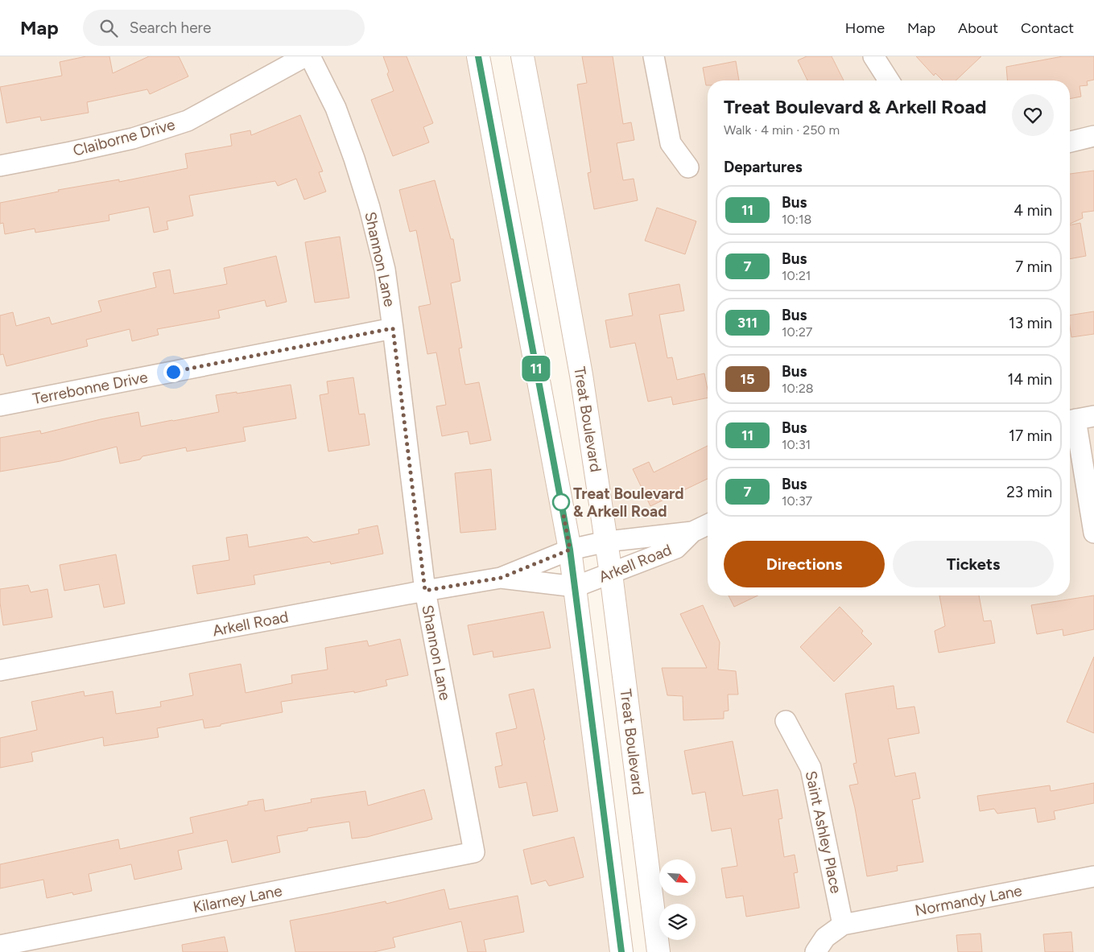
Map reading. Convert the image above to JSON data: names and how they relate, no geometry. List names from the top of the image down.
{
  "streets": {
    "main road": ["Treat Boulevard"],
    "street": [
      "Claiborne Drive",
      "Shannon Lane",
      "Terrebonne Drive",
      "Arkell Road",
      "Saint Ashley Place",
      "Kilarney Lane",
      "Normandy Lane"
    ]
  },
  "crossings": [
    ["Shannon Lane", "Terrebonne Drive"],
    ["Shannon Lane", "Arkell Road"],
    ["Shannon Lane", "Kilarney Lane"],
    ["Treat Boulevard", "Arkell Road"],
    ["Saint Ashley Place", "Normandy Lane"]
  ],
  "places": ["Treat Boulevard & Arkell Road"],
  "lines": ["bus line 11"],
  "north": "bottom right",
  "page": {
    "header": "Map",
    "search": "Search here",
    "nav": [
      "Home",
      "Map",
      "About",
      "Contact"
    ],
    "on_map": "11",
    "heading": [
      ["Treat Boulevard & Arkell Road", "Walk · 4 min · 250 m"],
      "Departures"
    ],
    "list": [
      {
        "mark": "11",
        "name": "Bus",
        "note": "10:18",
        "value": "4 min"
      },
      {
        "mark": "7",
        "name": "Bus",
        "note": "10:21",
        "value": "7 min"
      },
      {
        "mark": "311",
        "name": "Bus",
        "note": "10:27",
        "value": "13 min"
      },
      {
        "mark": "15",
        "name": "Bus",
        "note": "10:28",
        "value": "14 min"
      },
      {
        "mark": "11",
        "name": "Bus",
        "note": "10:31",
        "value": "17 min"
      },
      {
        "mark": "7",
        "name": "Bus",
        "note": "10:37",
        "value": "23 min"
      }
    ],
    "buttons": ["Directions", "Tickets"]
  }
}
